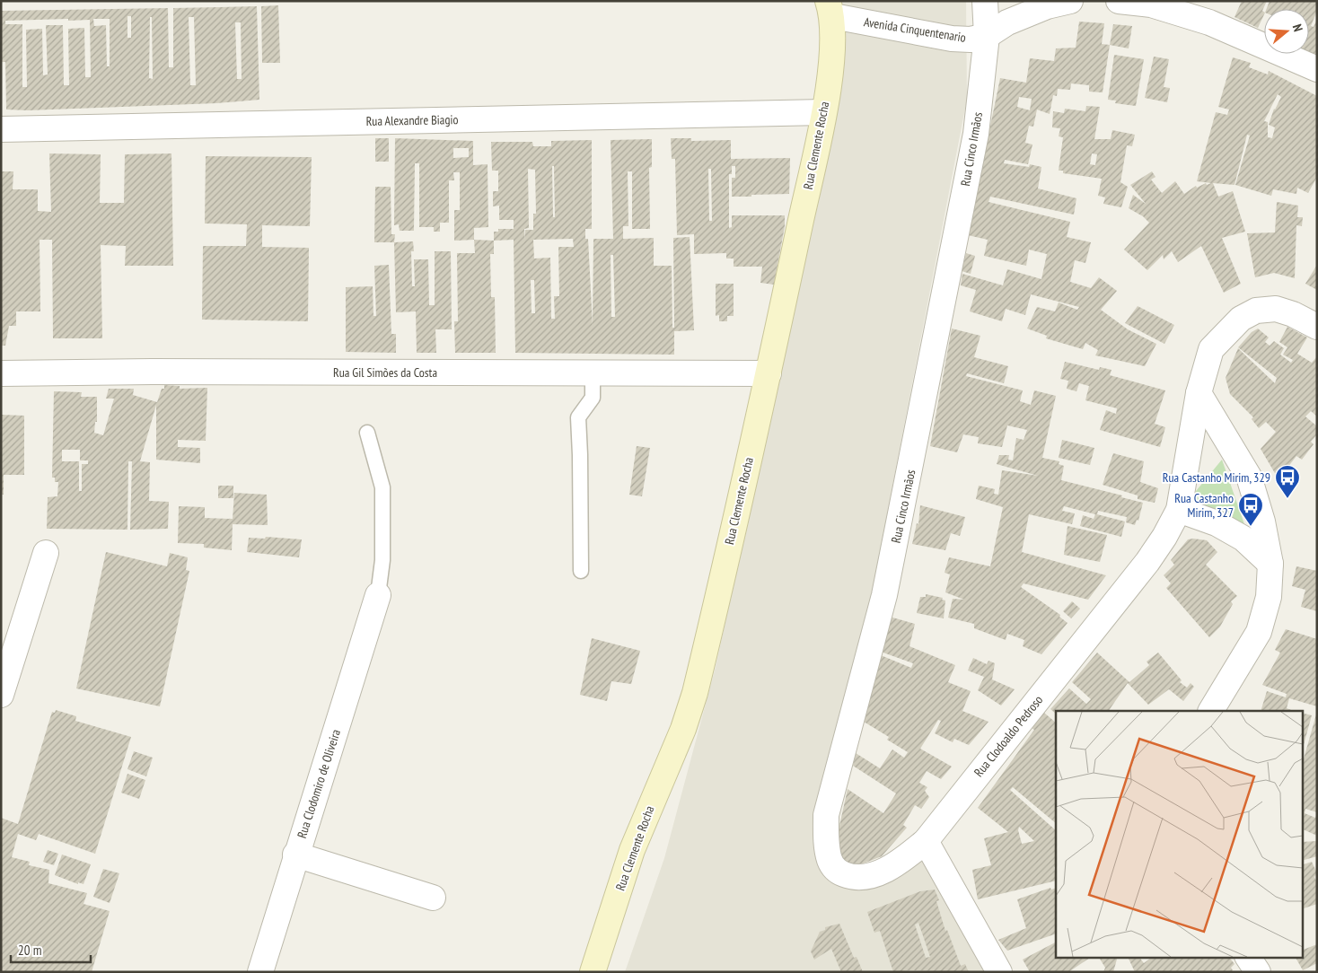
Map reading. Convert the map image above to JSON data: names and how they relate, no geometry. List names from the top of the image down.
{
  "streets": {
    "street": [
      "Avenida Cinquentenario",
      "Rua Alexandre Biagio",
      "Rua Clemente Rocha",
      "Rua Cinco Irmãos",
      "Rua Gil Simões da Costa",
      "Rua Clodoaldo Pedroso",
      "Rua Clodomiro de Oliveira"
    ]
  },
  "crossings": [
    ["Avenida Cinquentenario", "Rua Clemente Rocha"],
    ["Avenida Cinquentenario", "Rua Cinco Irmãos"],
    ["Rua Alexandre Biagio", "Rua Clemente Rocha"],
    ["Rua Clemente Rocha", "Rua Gil Simões da Costa"],
    ["Rua Cinco Irmãos", "Rua Clodoaldo Pedroso"]
  ],
  "places": {
    "bus stop": ["Rua Castanho Mirim, 329", "Rua Castanho Mirim, 327"]
  },
  "scale_bar": "20 m",
  "north": "right"
}
